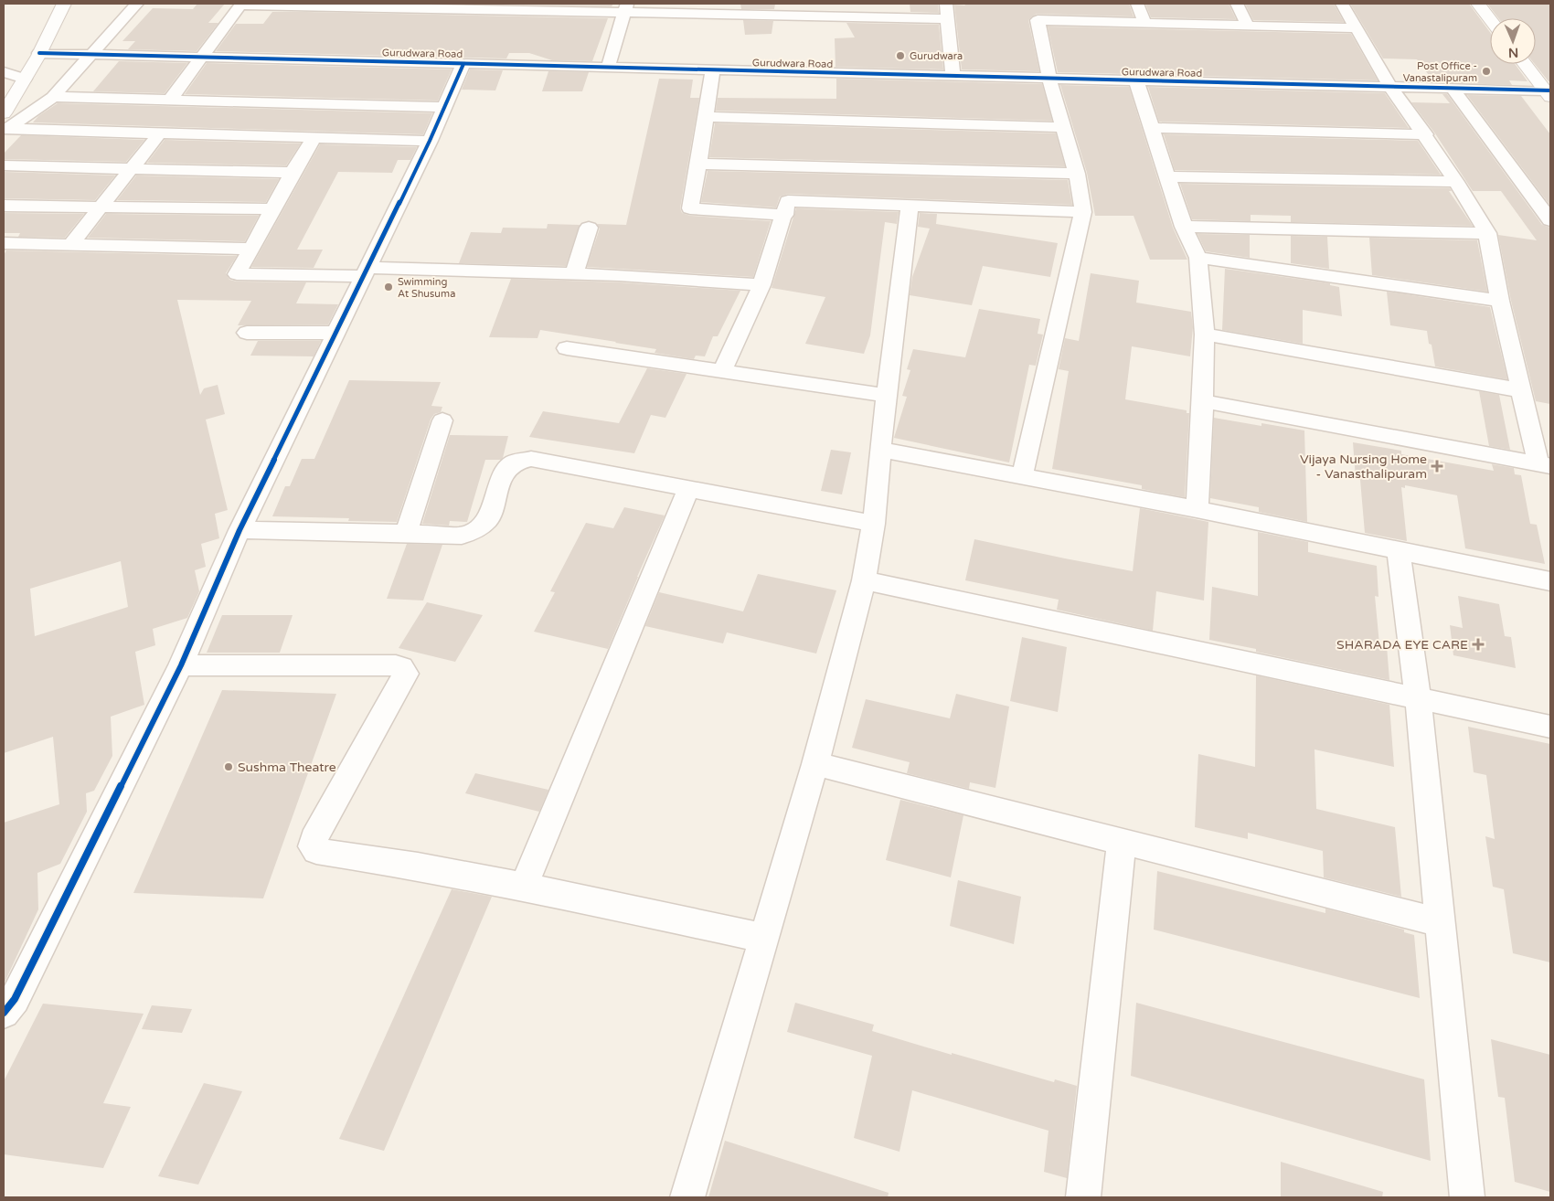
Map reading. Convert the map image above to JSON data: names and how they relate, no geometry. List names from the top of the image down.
{
  "streets": {
    "street": ["Gurudwara Road"]
  },
  "places": {
    "other": [
      "Gurudwara",
      "Post Office - Vanastalipuram",
      "Swimming At Shusuma",
      "Sushma Theatre"
    ],
    "health": ["Vijaya Nursing Home - Vanasthalipuram", "SHARADA EYE CARE"]
  },
  "north": "bottom"
}
